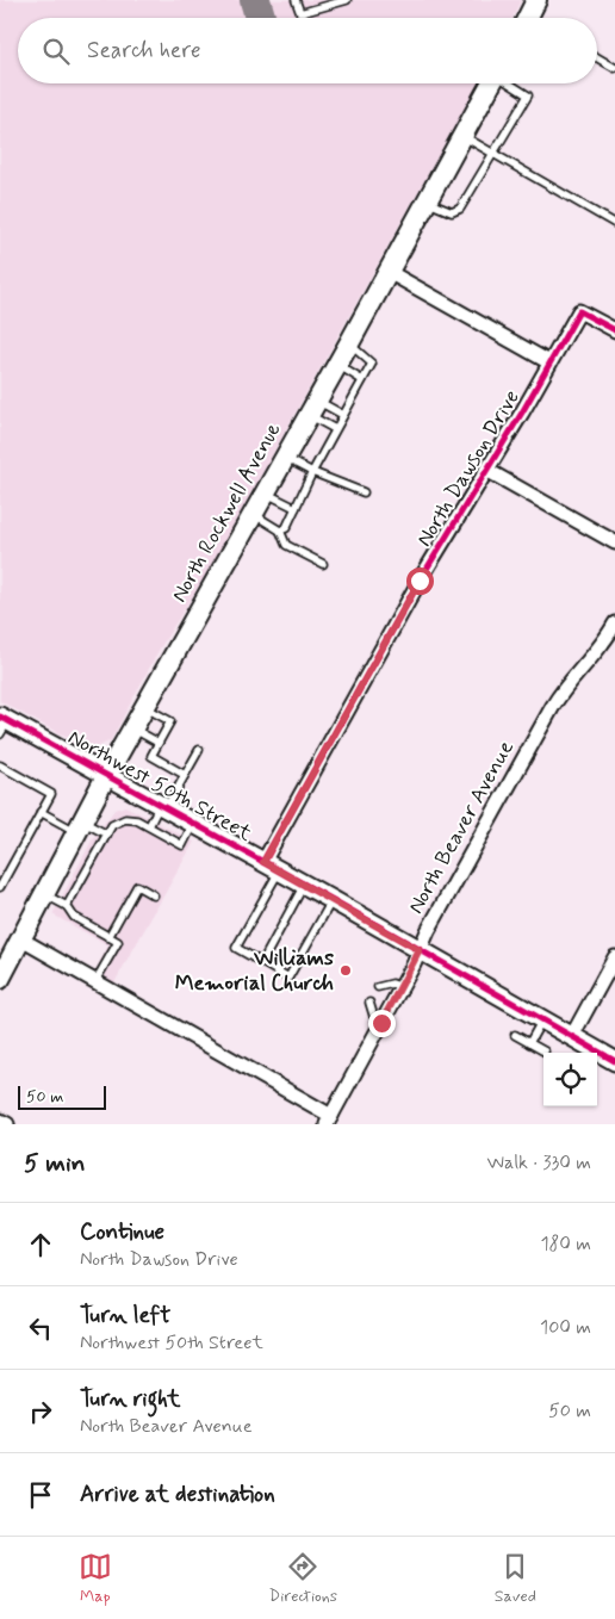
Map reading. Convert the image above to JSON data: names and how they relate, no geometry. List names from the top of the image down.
{
  "streets": {
    "main road": ["North Rockwell Avenue"],
    "street": ["North Dawson Drive", "Northwest 50th Street", "North Beaver Avenue"]
  },
  "crossings": [
    ["North Dawson Drive", "Northwest 50th Street"],
    ["North Rockwell Avenue", "Northwest 50th Street"],
    ["Northwest 50th Street", "North Beaver Avenue"]
  ],
  "places": ["Williams Memorial Church"],
  "scale_bar": "50 m",
  "page": {
    "search": "Search here",
    "scale": "50 m",
    "heading": ["5 min", "Walk · 330 m"],
    "list": [
      ["Continue", "North Dawson Drive", "180 m"],
      ["Turn left", "Northwest 50th Street", "100 m"],
      ["Turn right", "North Beaver Avenue", "50 m"],
      "Arrive at destination"
    ],
    "nav": ["Map", "Directions", "Saved"]
  }
}
